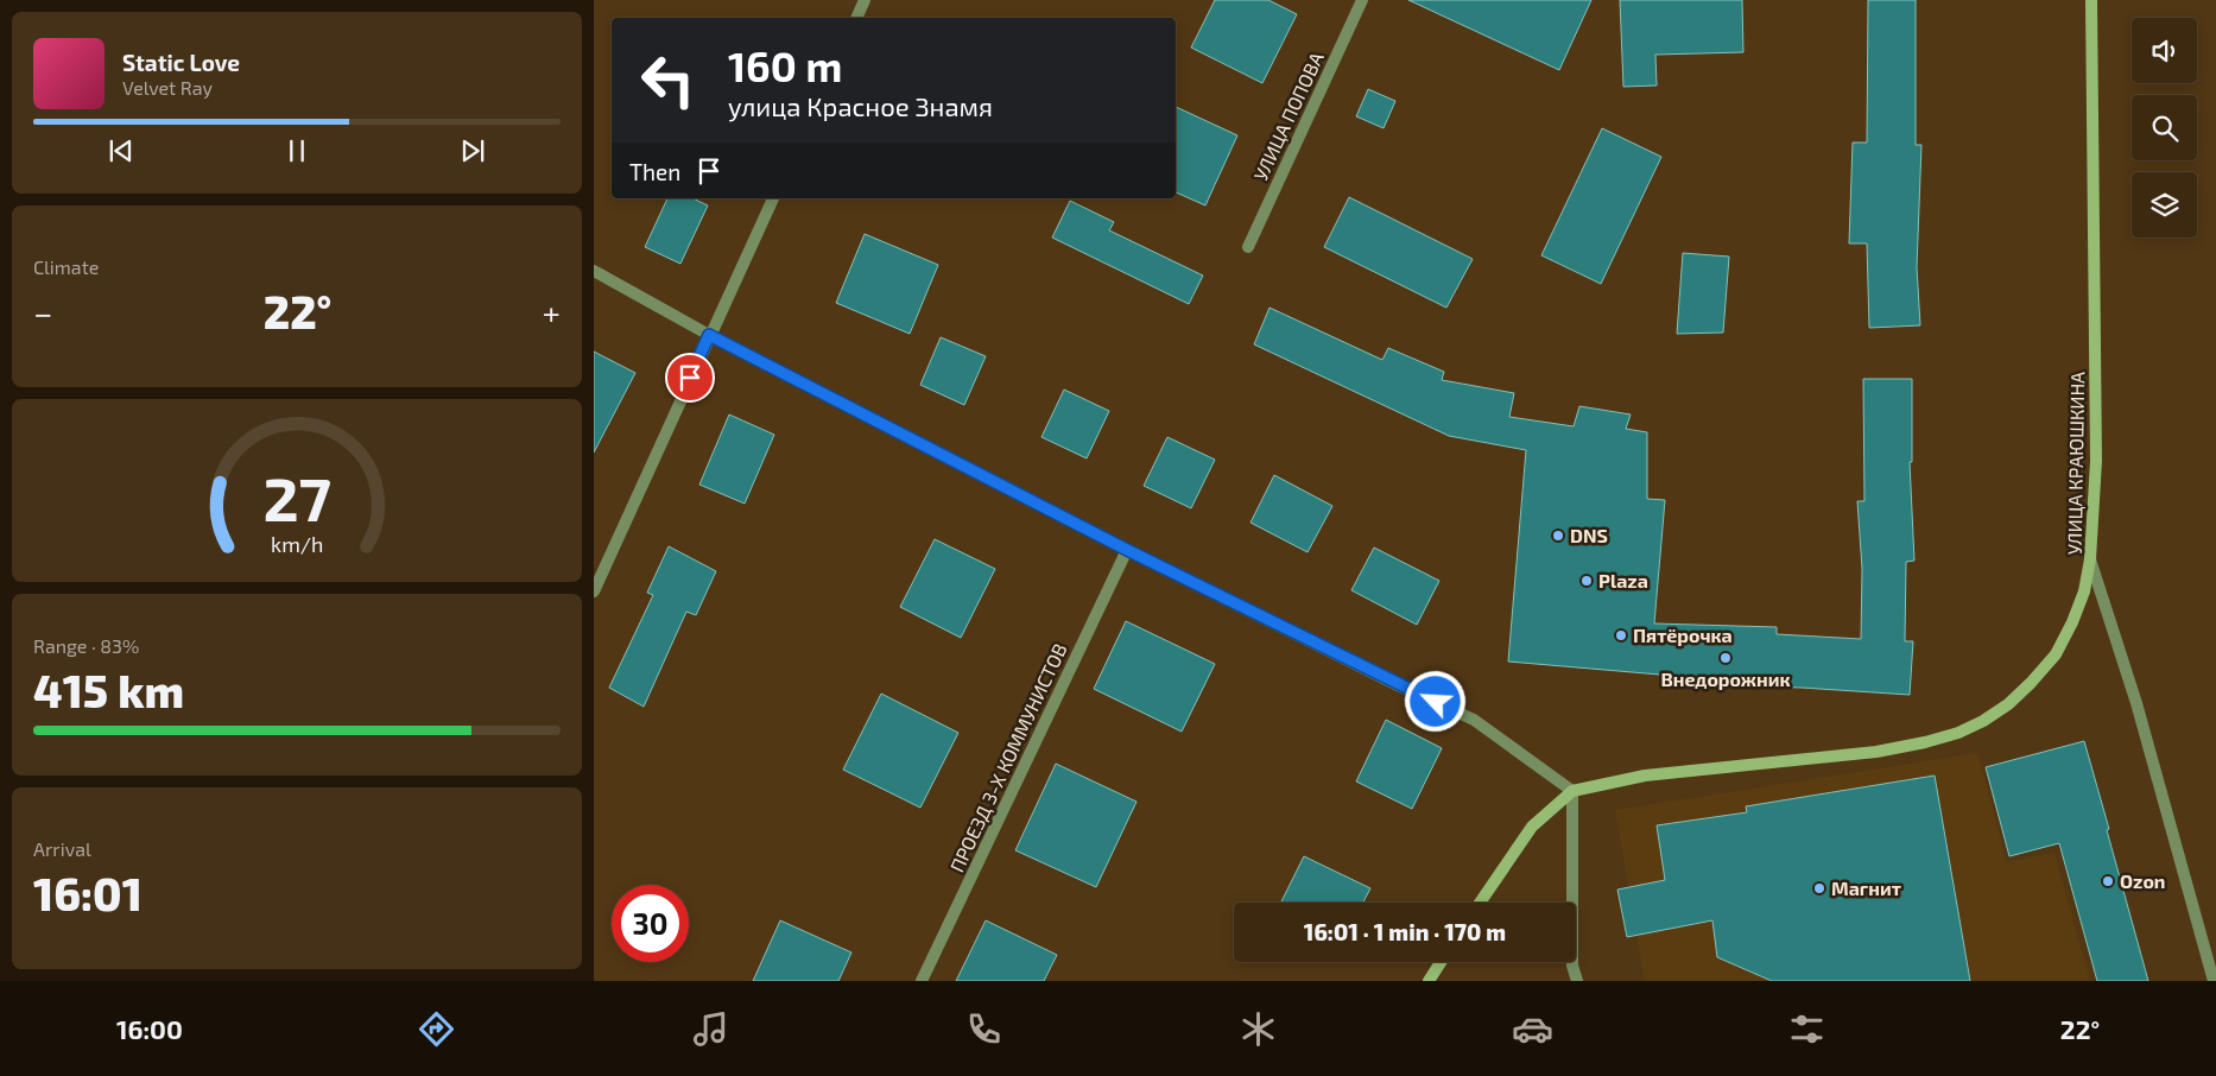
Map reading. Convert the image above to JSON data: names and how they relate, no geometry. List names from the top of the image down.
{
  "streets": {
    "main road": ["УЛИЦА КРАЮШКИНА"],
    "street": ["УЛИЦА ПОПОВА", "ПРОЕЗД 3-Х КОММУНИСТОВ"]
  },
  "places": [
    "DNS",
    "Plaza",
    "Пятёрочка",
    "Внедорожник",
    "Ozon",
    "Магнит"
  ],
  "page": {
    "turn": ["160 m", "улица Красное Знамя"],
    "song": ["Static Love", "Velvet Ray"],
    "then": "Then",
    "tile": [
      "Climate",
      ["Range · 83%", "415 km"],
      ["Arrival", "16:01"]
    ],
    "heat": ["−", "22°", "+"],
    "limit": "30",
    "trip": "16:01 · 1 min · 170 m",
    "tabs": ["16:00", "22°"],
    "gauge": ["27", "km/h"]
  }
}
